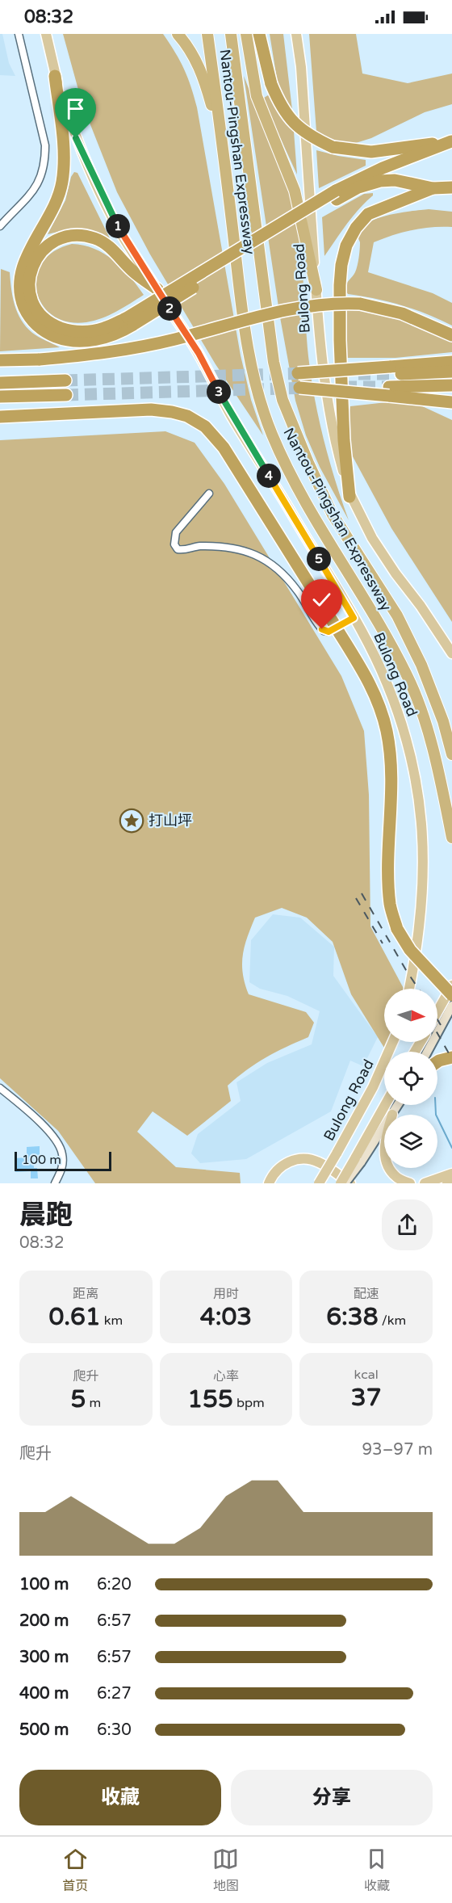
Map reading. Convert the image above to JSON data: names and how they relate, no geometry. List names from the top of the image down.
{
  "streets": {
    "highway": ["Nantou-Pingshan Expressway"],
    "main road": ["Bulong Road"]
  },
  "places": {
    "place": ["打山坪"]
  },
  "scale_bar": "100 m",
  "north": "right",
  "page": {
    "status": "08:32",
    "pins": [
      "1",
      "2",
      "3",
      "4",
      "5"
    ],
    "scale": "100 m",
    "heading": ["晨跑", "08:32"],
    "stats": [
      ["距离", "0.61 km"],
      ["用时", "4:03"],
      ["配速", "6:38 /km"],
      ["爬升", "5 m"],
      ["心率", "155 bpm"],
      ["kcal", "37"]
    ],
    "chart": ["爬升", "93–97 m"],
    "list": [
      {
        "name": "100 m",
        "note": "6:20"
      },
      {
        "name": "200 m",
        "note": "6:57"
      },
      {
        "name": "300 m",
        "note": "6:57"
      },
      {
        "name": "400 m",
        "note": "6:27"
      },
      {
        "name": "500 m",
        "note": "6:30"
      }
    ],
    "buttons": ["收藏", "分享"],
    "tabs": ["首页", "地图", "收藏"]
  }
}
